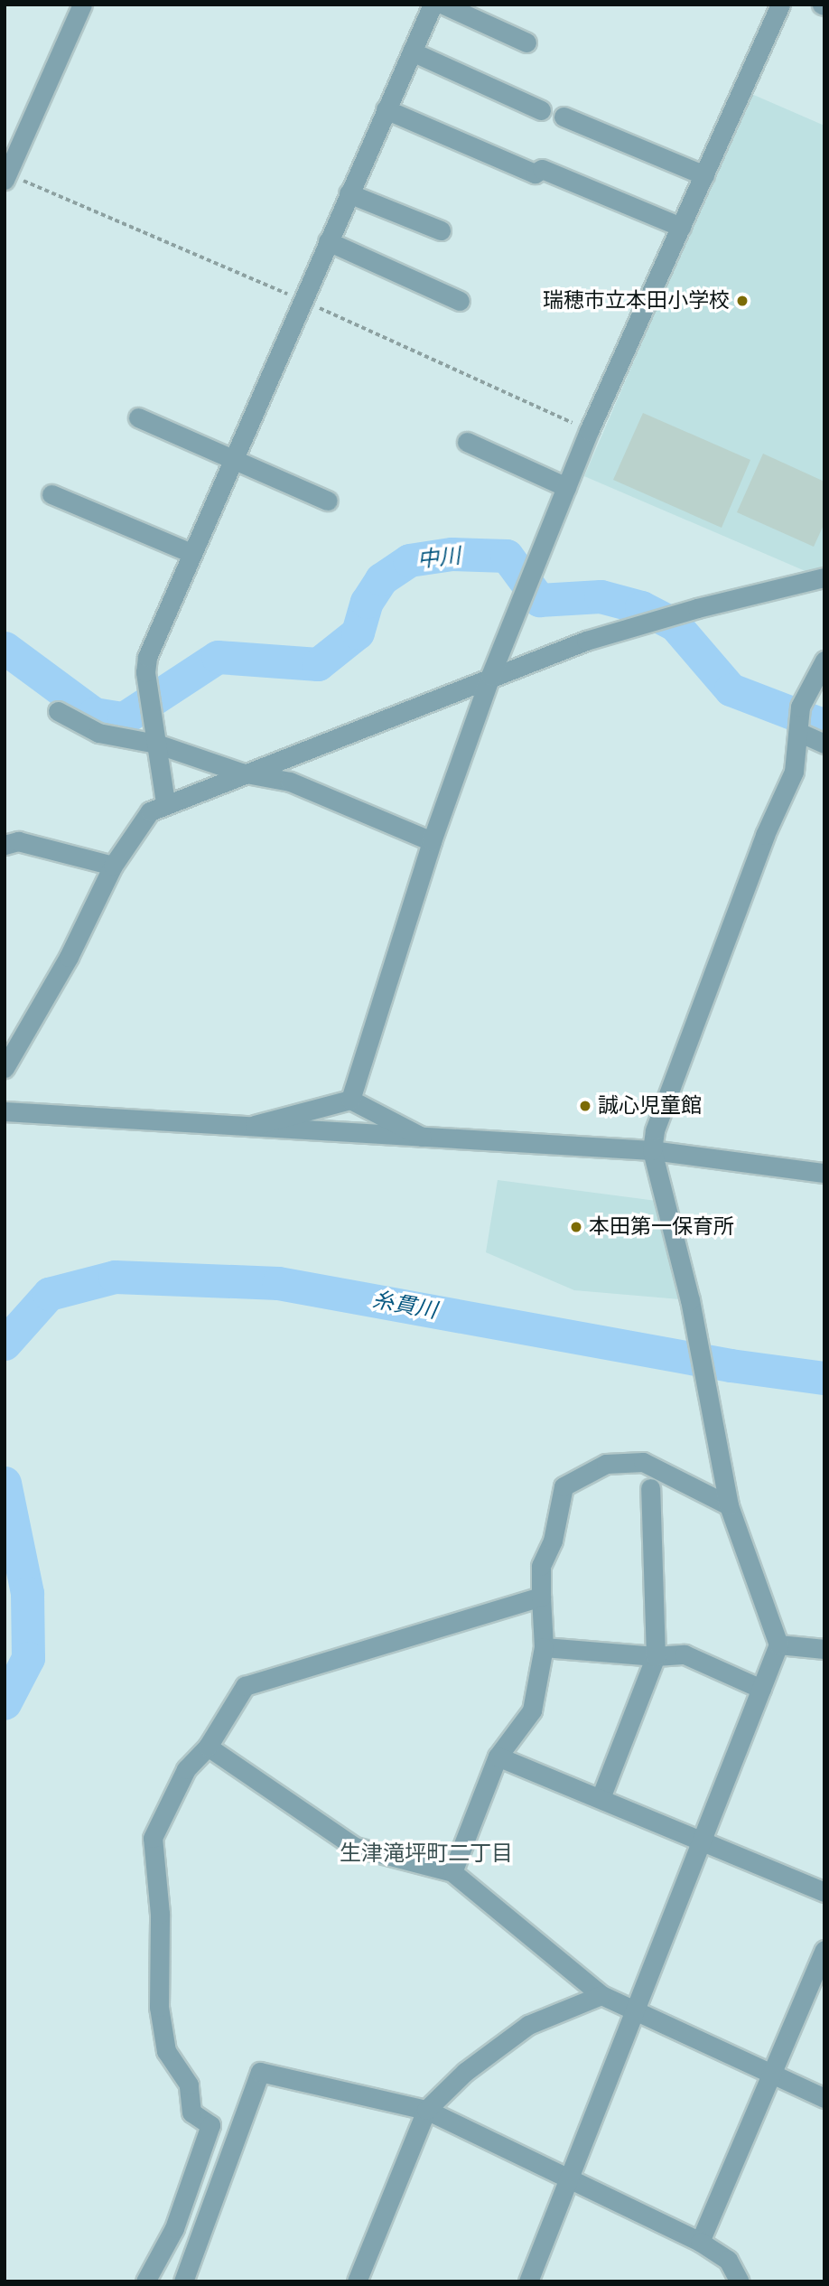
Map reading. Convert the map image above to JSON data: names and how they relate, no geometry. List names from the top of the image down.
{
  "districts": ["生津滝坪町二丁目"],
  "water": ["中川", "糸貫川"],
  "places": ["瑞穂市立本田小学校", "誠心児童館", "本田第一保育所"]
}
